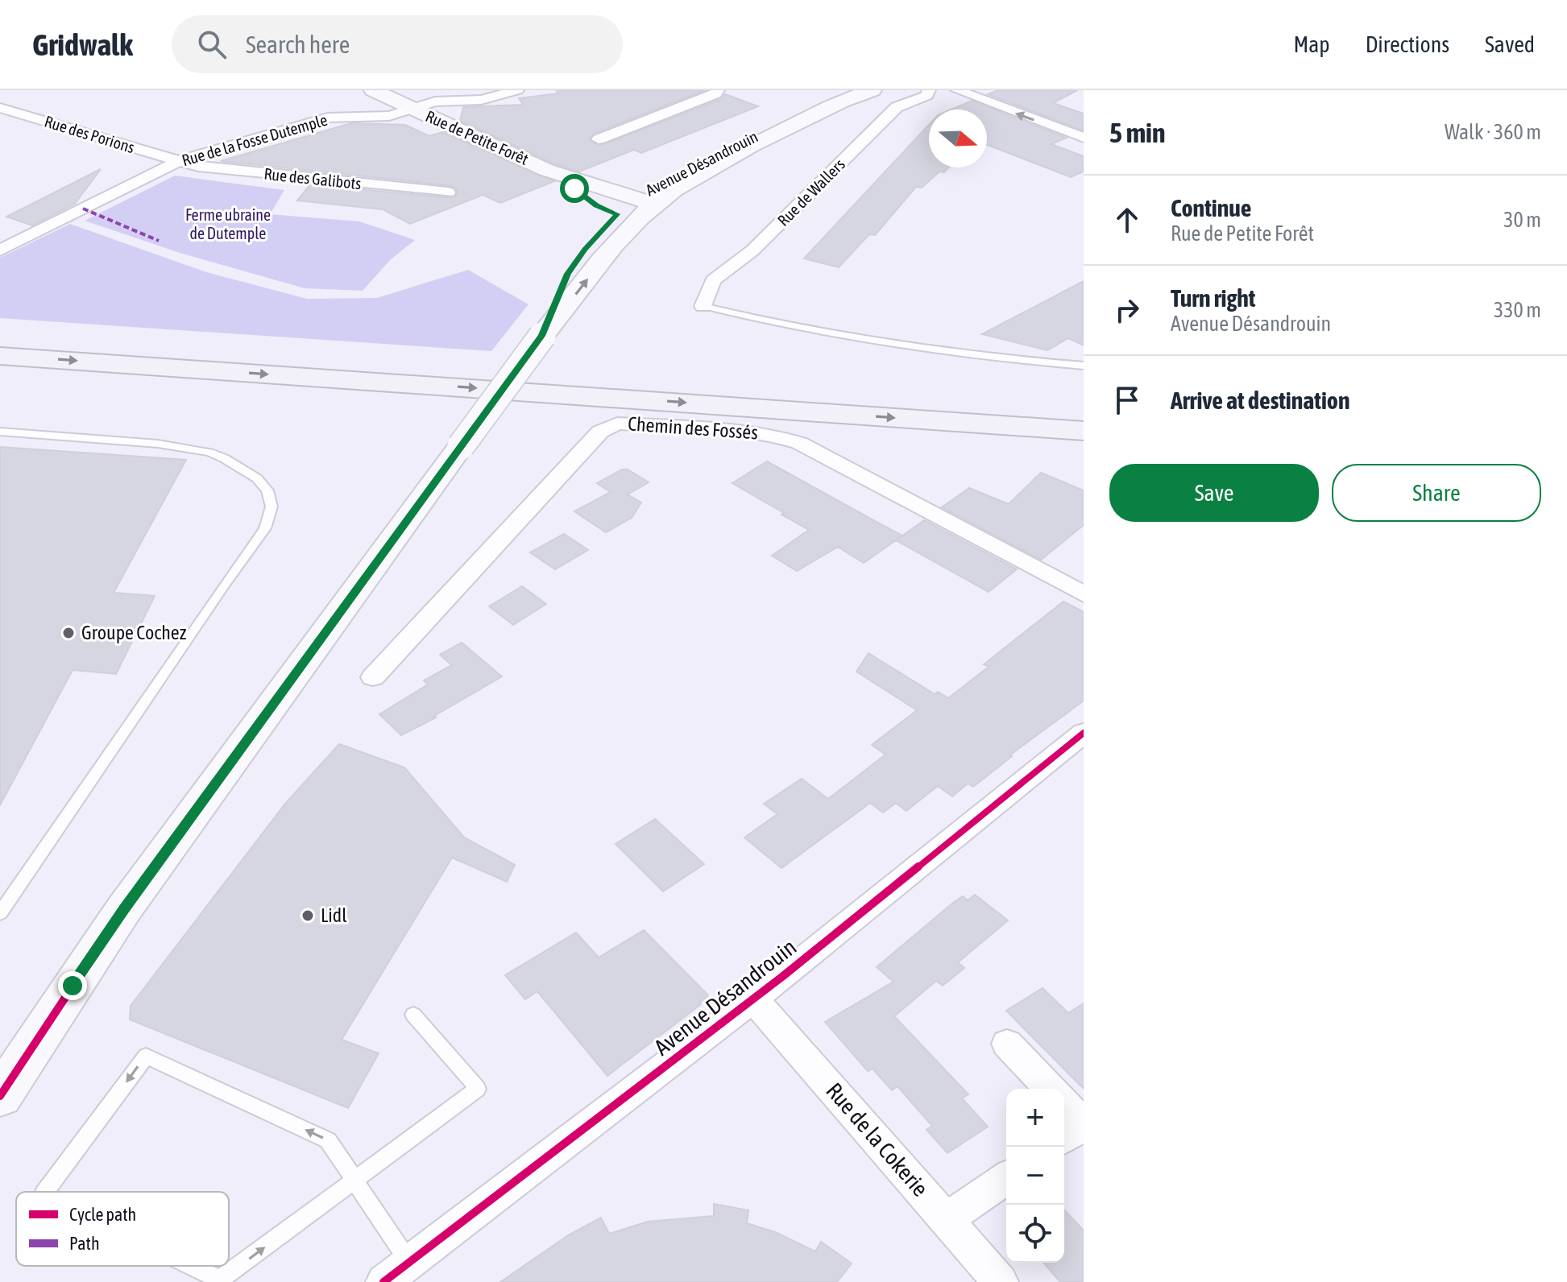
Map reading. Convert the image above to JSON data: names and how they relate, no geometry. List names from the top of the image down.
{
  "streets": {
    "main road": ["Rue de Petite Forêt", "Avenue Désandrouin"],
    "street": [
      "Rue des Porions",
      "Rue de la Fosse Dutemple",
      "Rue des Galibots",
      "Rue de Wallers",
      "Chemin des Fossés",
      "Rue de la Cokerie"
    ]
  },
  "crossings": [
    ["Rue des Porions", "Rue de la Fosse Dutemple"],
    ["Rue des Porions", "Rue des Galibots"],
    ["Rue de Petite Forêt", "Rue de la Fosse Dutemple"],
    ["Rue de Petite Forêt", "Avenue Désandrouin"],
    ["Rue de la Fosse Dutemple", "Rue des Galibots"],
    ["Avenue Désandrouin", "Rue de la Cokerie"]
  ],
  "parks": ["Ferme ubraine de Dutemple"],
  "places": ["Groupe Cochez", "Lidl"],
  "legend": ["Cycle path", "Path"],
  "north": "right",
  "page": {
    "header": "Gridwalk",
    "search": "Search here",
    "nav": ["Map", "Directions", "Saved"],
    "heading": ["5 min", "Walk · 360 m"],
    "list": [
      ["Continue", "Rue de Petite Forêt", "30 m"],
      ["Turn right", "Avenue Désandrouin", "330 m"],
      "Arrive at destination"
    ],
    "buttons": ["Save", "Share"],
    "map_buttons": ["+", "−"]
  }
}
